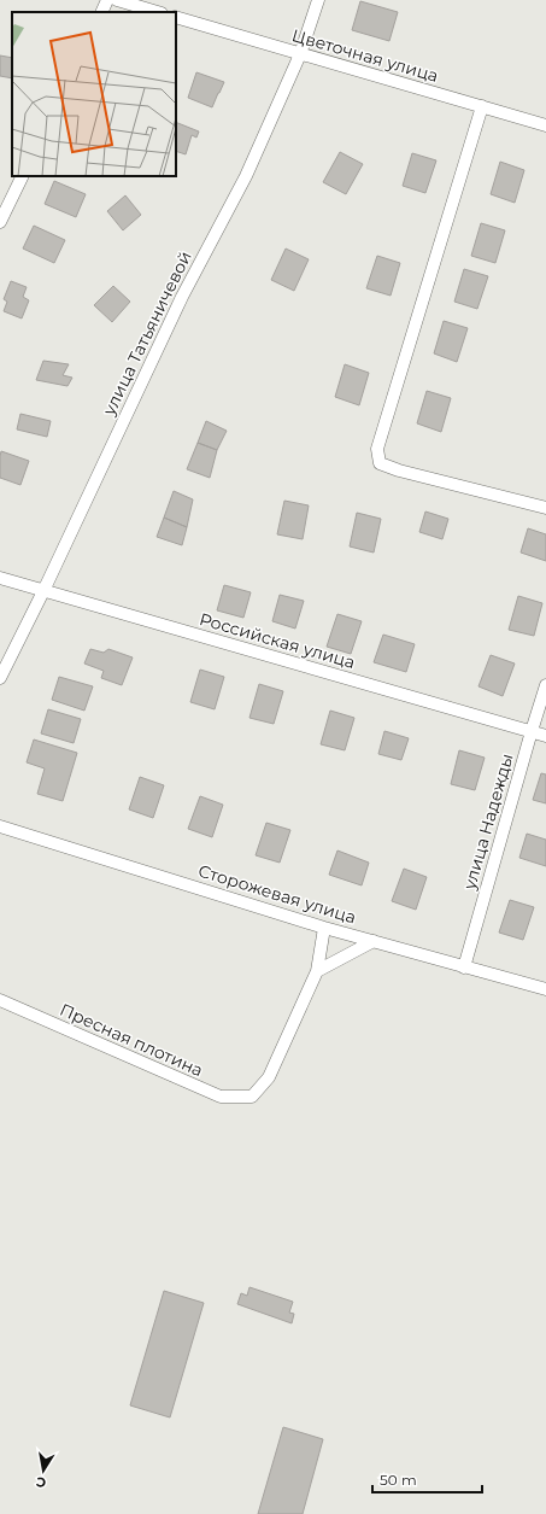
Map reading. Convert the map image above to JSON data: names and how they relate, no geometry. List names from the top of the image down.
{
  "streets": {
    "street": [
      "Цветочная улица",
      "улица Татьяничевой",
      "Российская улица",
      "улица Надежды",
      "Сторожевая улица",
      "Пресная плотина"
    ]
  },
  "crossings": [
    ["Цветочная улица", "улица Татьяничевой"],
    ["улица Татьяничевой", "Российская улица"],
    ["Российская улица", "улица Надежды"],
    ["улица Надежды", "Сторожевая улица"]
  ],
  "scale_bar": "50 m",
  "north": "bottom"
}
